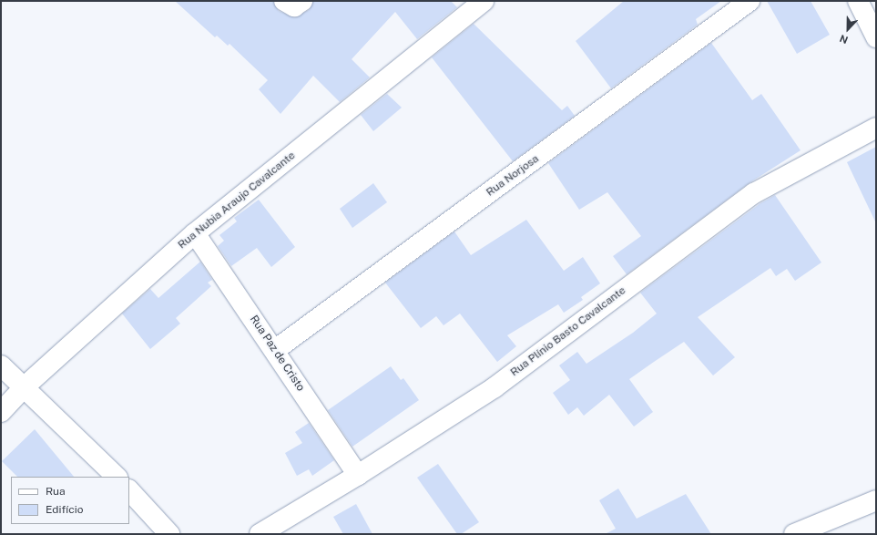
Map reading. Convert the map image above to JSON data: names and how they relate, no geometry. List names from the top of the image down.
{
  "streets": {
    "street": [
      "Rua Norjosa",
      "Rua Nubia Araujo Cavalcante",
      "Rua Plínio Basto Cavalcante",
      "Rua Paz de Cristo"
    ]
  },
  "crossings": [
    ["Rua Norjosa", "Rua Paz de Cristo"],
    ["Rua Nubia Araujo Cavalcante", "Rua Paz de Cristo"],
    ["Rua Plínio Basto Cavalcante", "Rua Paz de Cristo"]
  ],
  "legend": ["Rua", "Edifício"],
  "north": "bottom"
}
